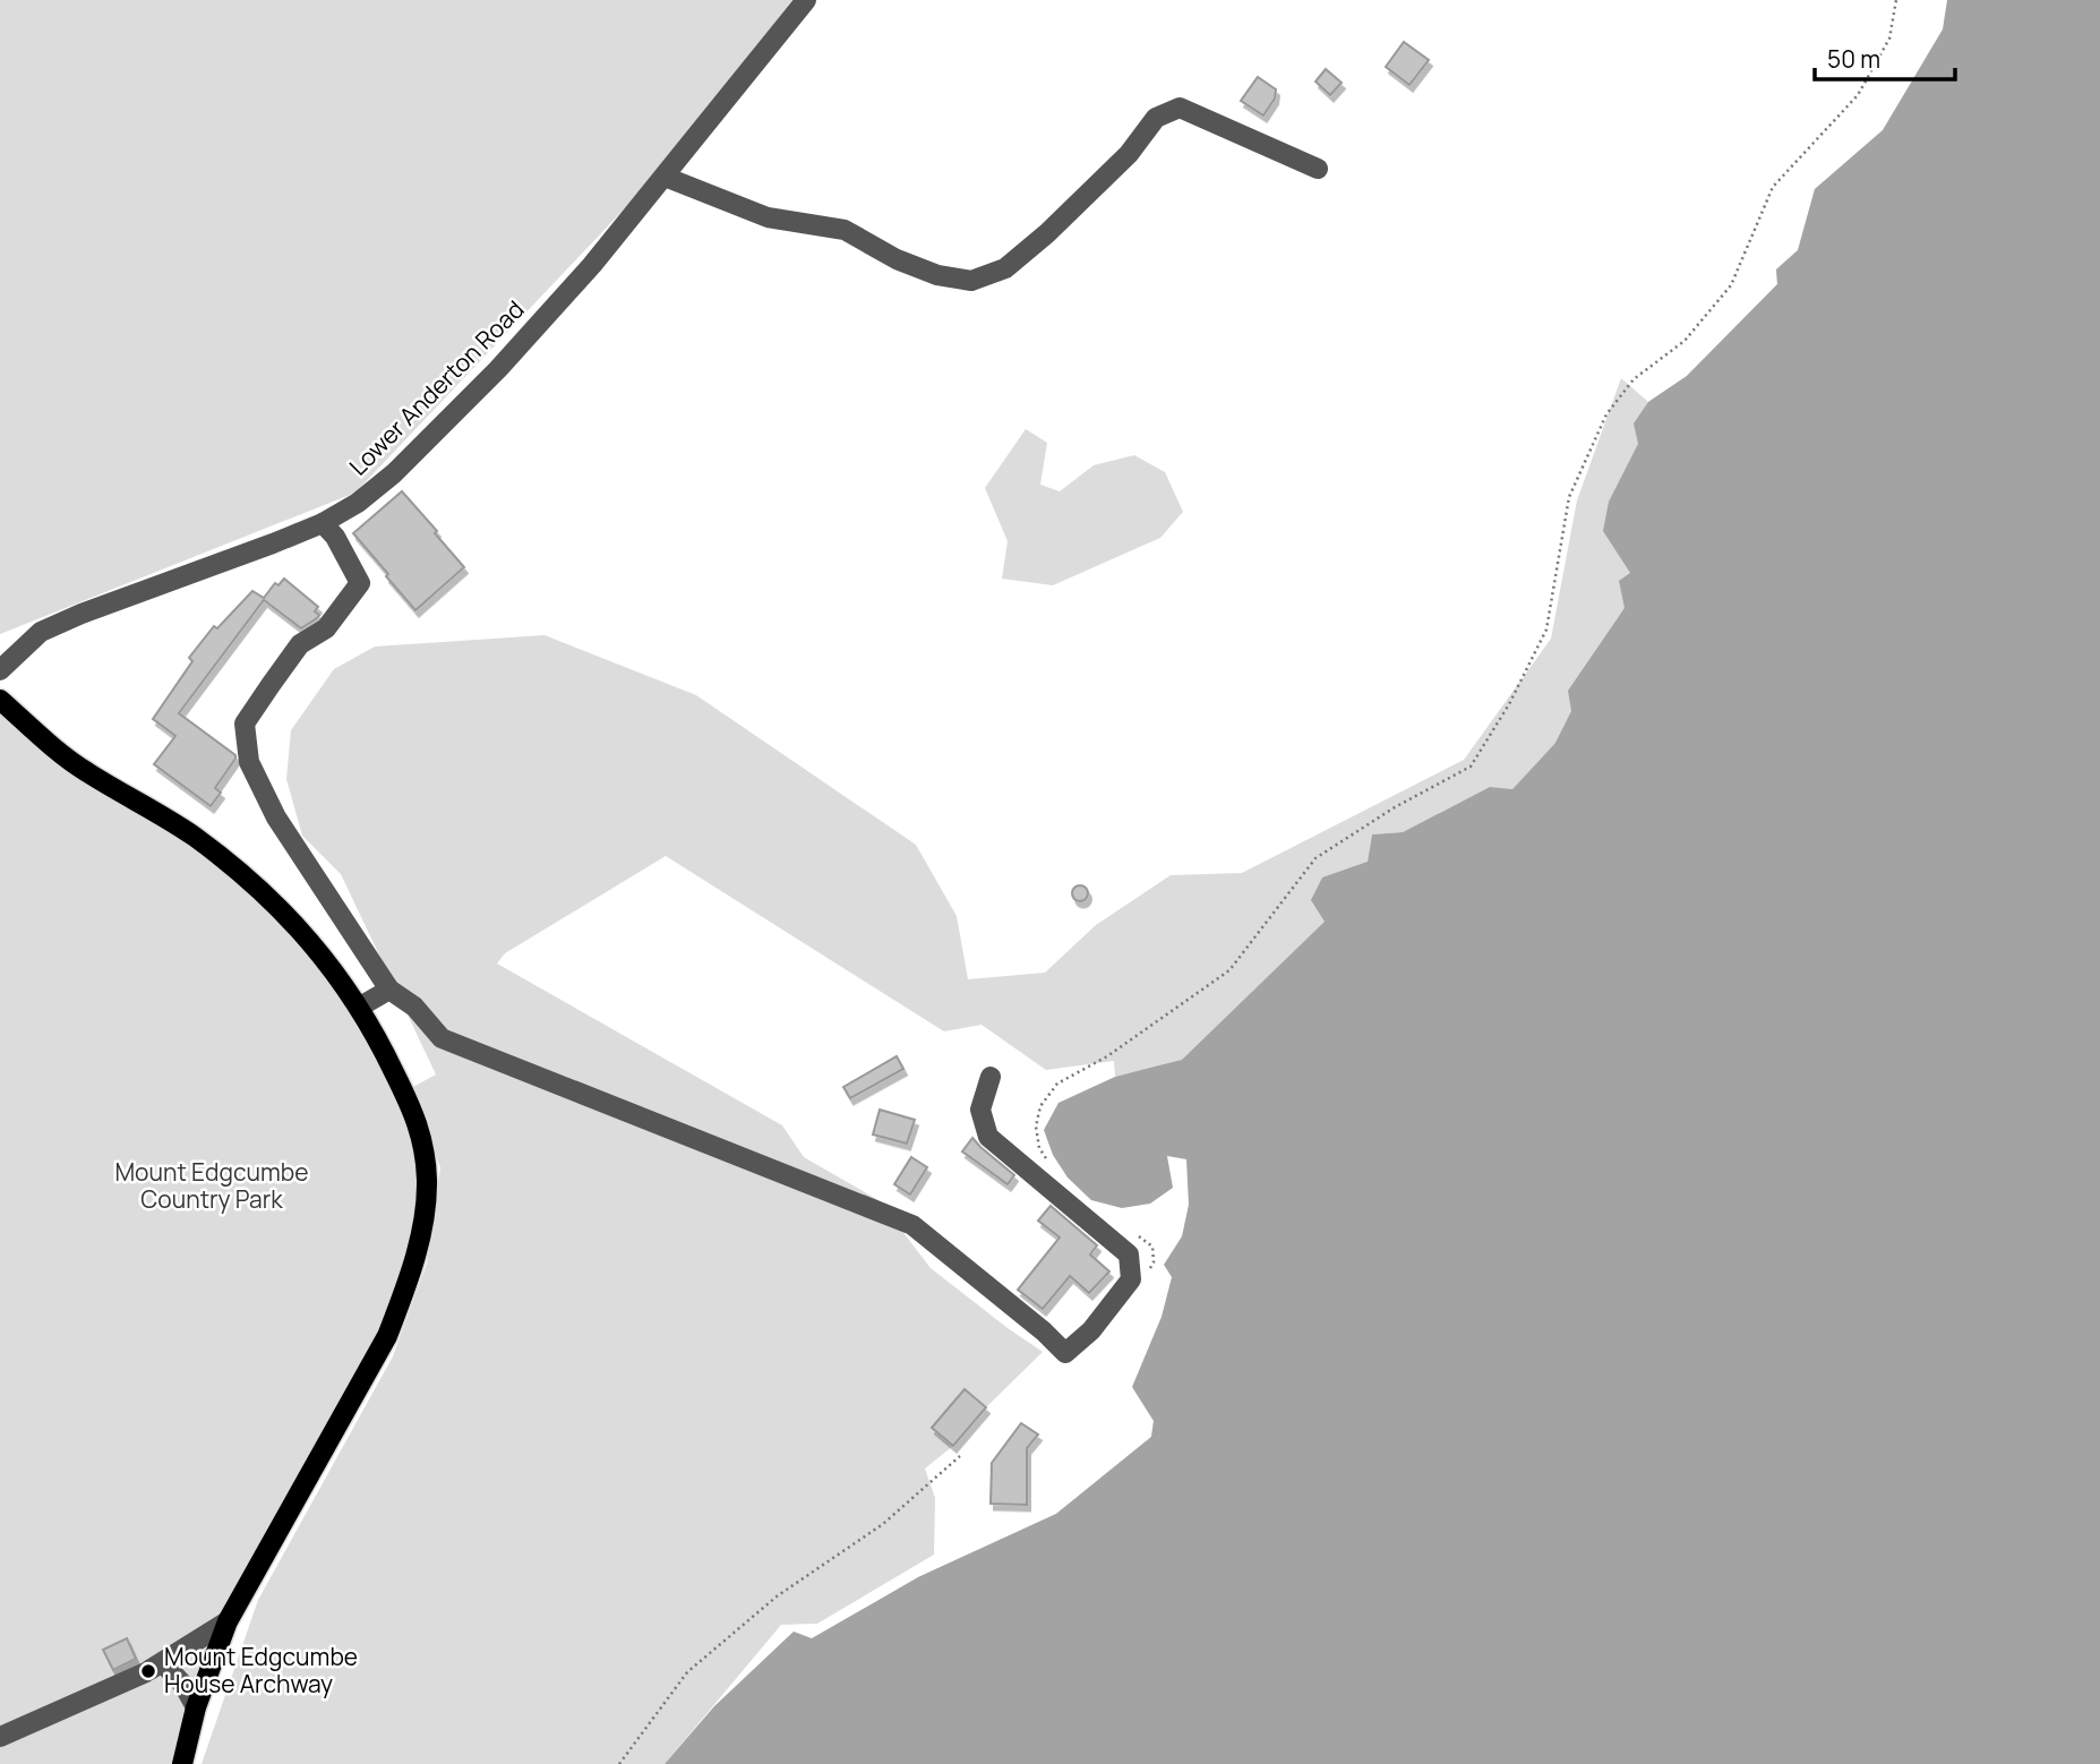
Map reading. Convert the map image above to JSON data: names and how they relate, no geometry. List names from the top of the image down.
{
  "streets": {
    "street": ["Lower Anderton Road"]
  },
  "parks": ["Mount Edgcumbe Country Park"],
  "places": ["Mount Edgcumbe House Archway"],
  "scale_bar": "50 m"
}
